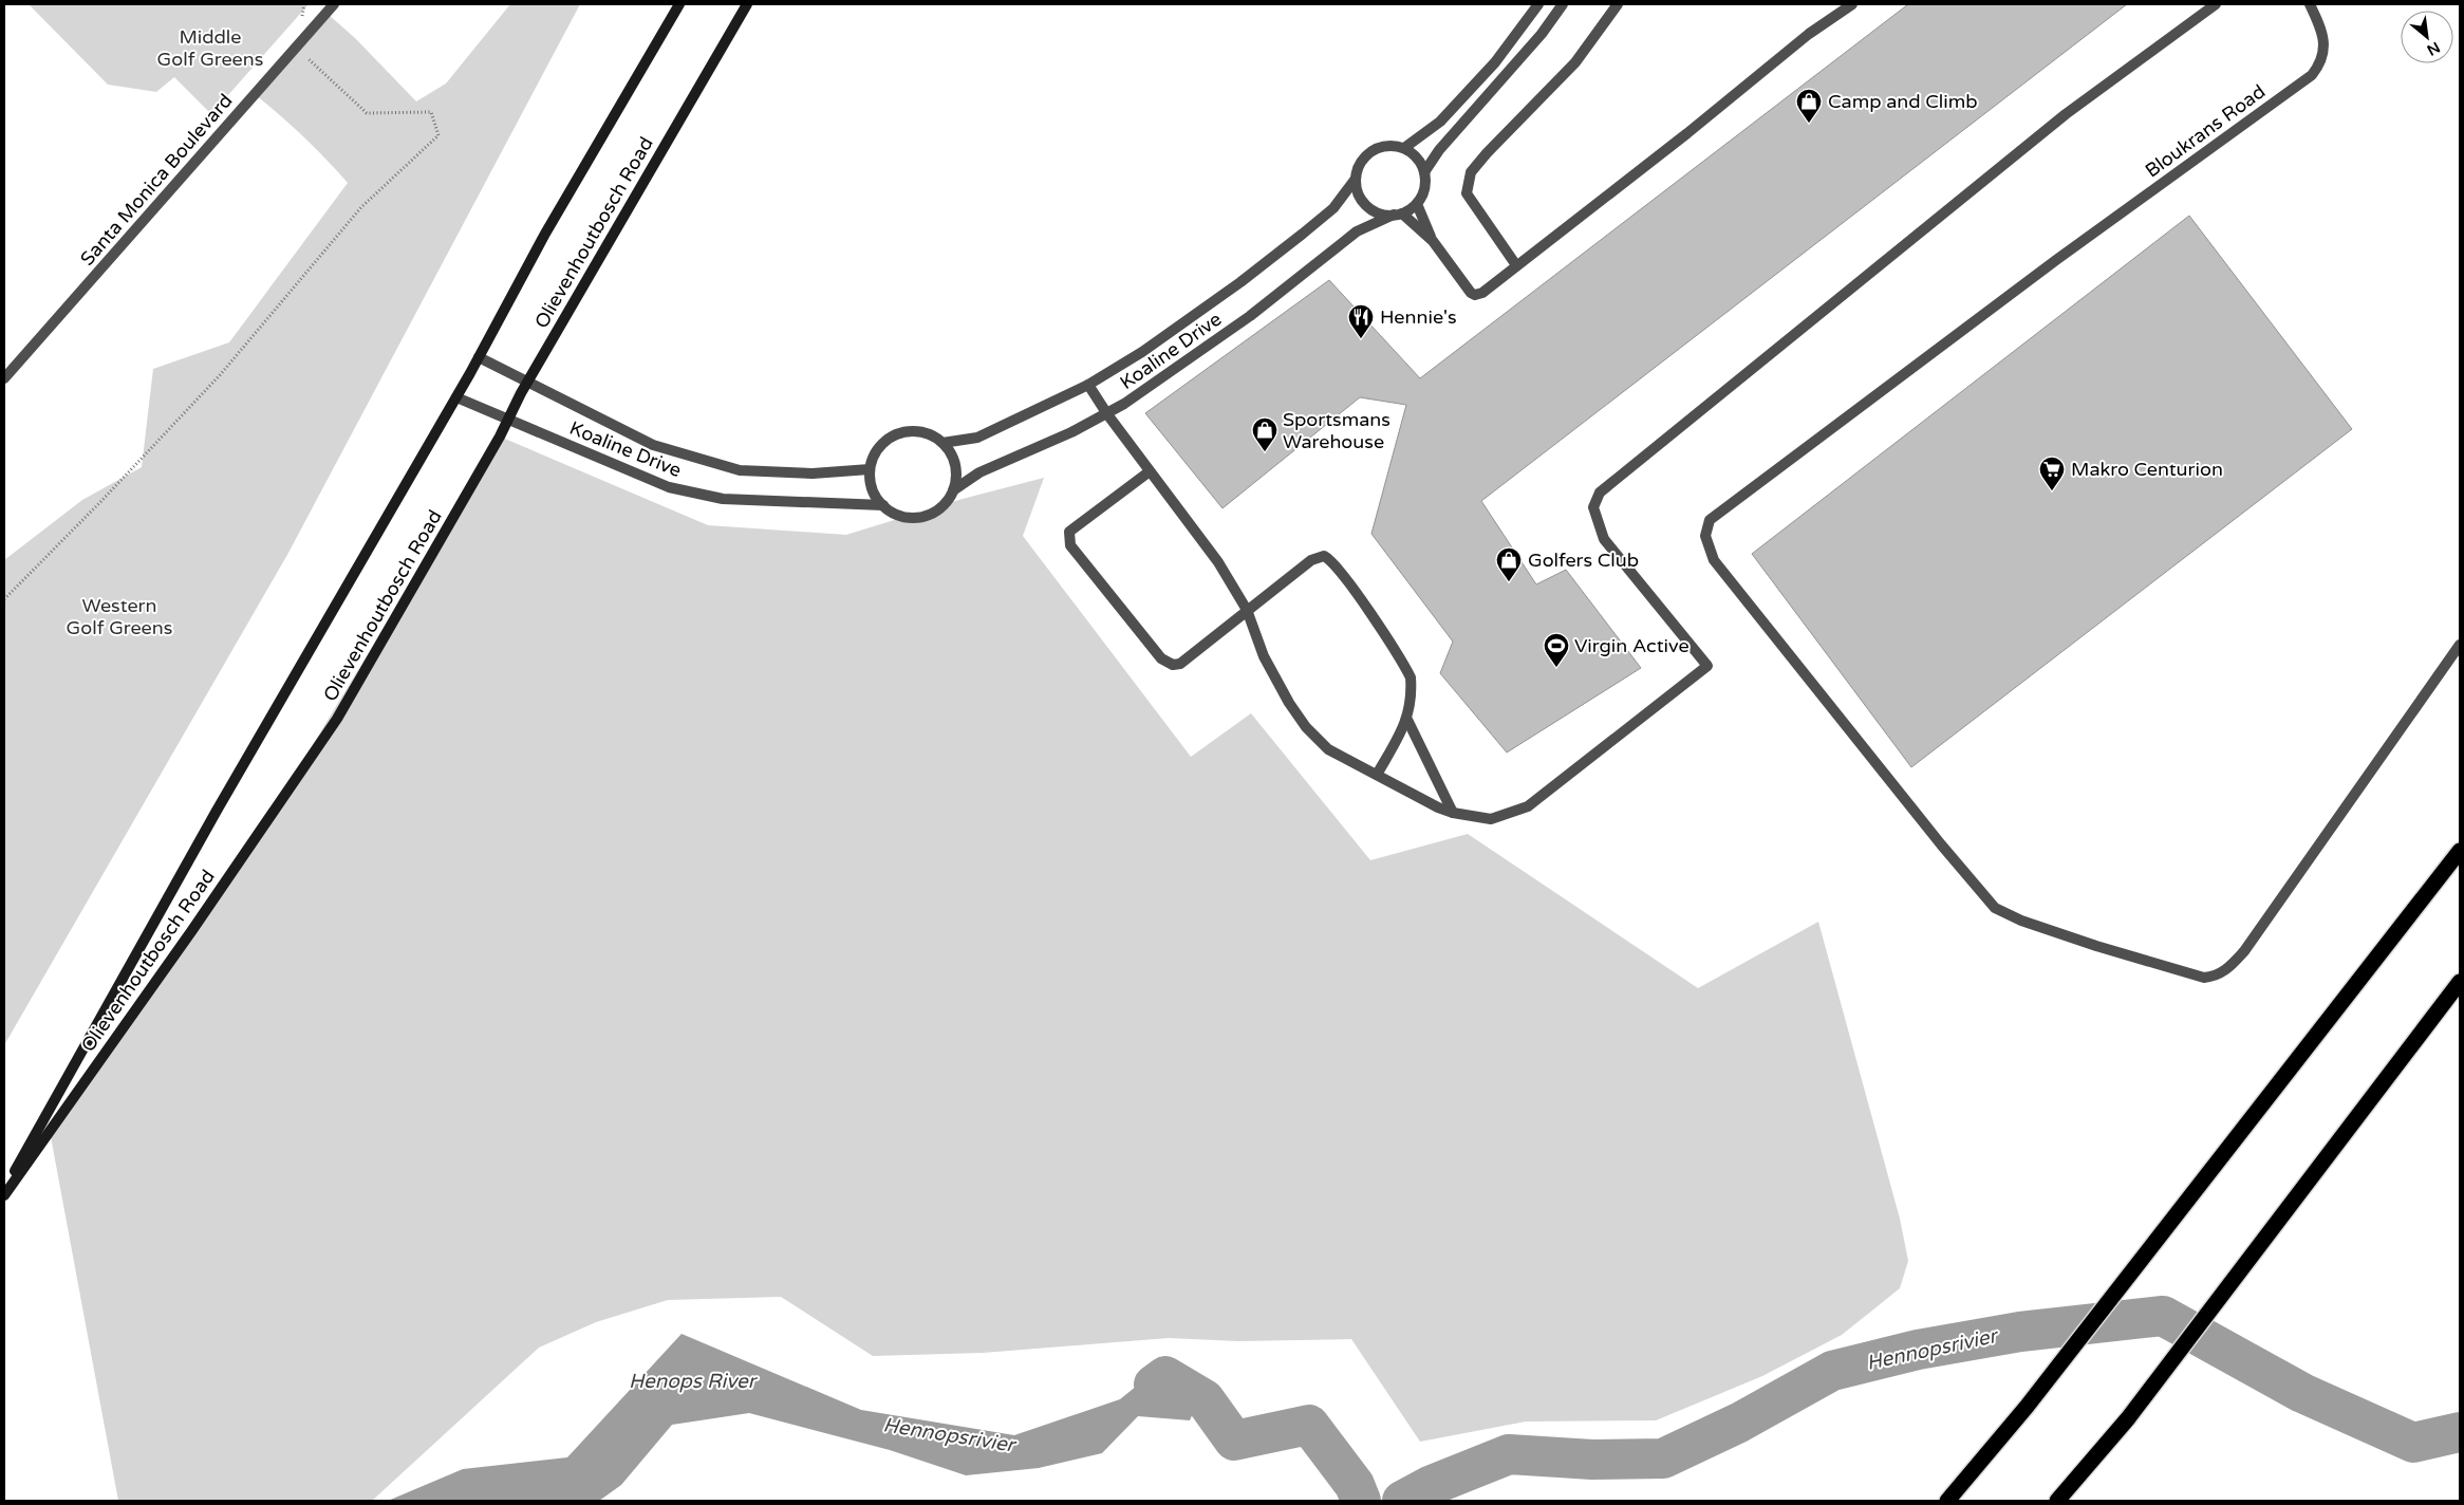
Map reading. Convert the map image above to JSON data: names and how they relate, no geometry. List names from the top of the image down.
{
  "streets": {
    "main road": ["Olievenhoutbosch Road"],
    "street": ["Bloukrans Road", "Santa Monica Boulevard", "Koaline Drive"]
  },
  "crossings": [
    ["Olievenhoutbosch Road", "Koaline Drive"]
  ],
  "water": ["Hennopsrivier", "Henops River"],
  "parks": ["Middle Golf Greens", "Western Golf Greens"],
  "places": {
    "shop": ["Camp and Climb", "Sportsmans Warehouse", "Golfers Club"],
    "restaurant": ["Hennie's"],
    "supermarket": ["Makro Centurion"],
    "sports": ["Virgin Active"]
  },
  "north": "bottom right"
}
